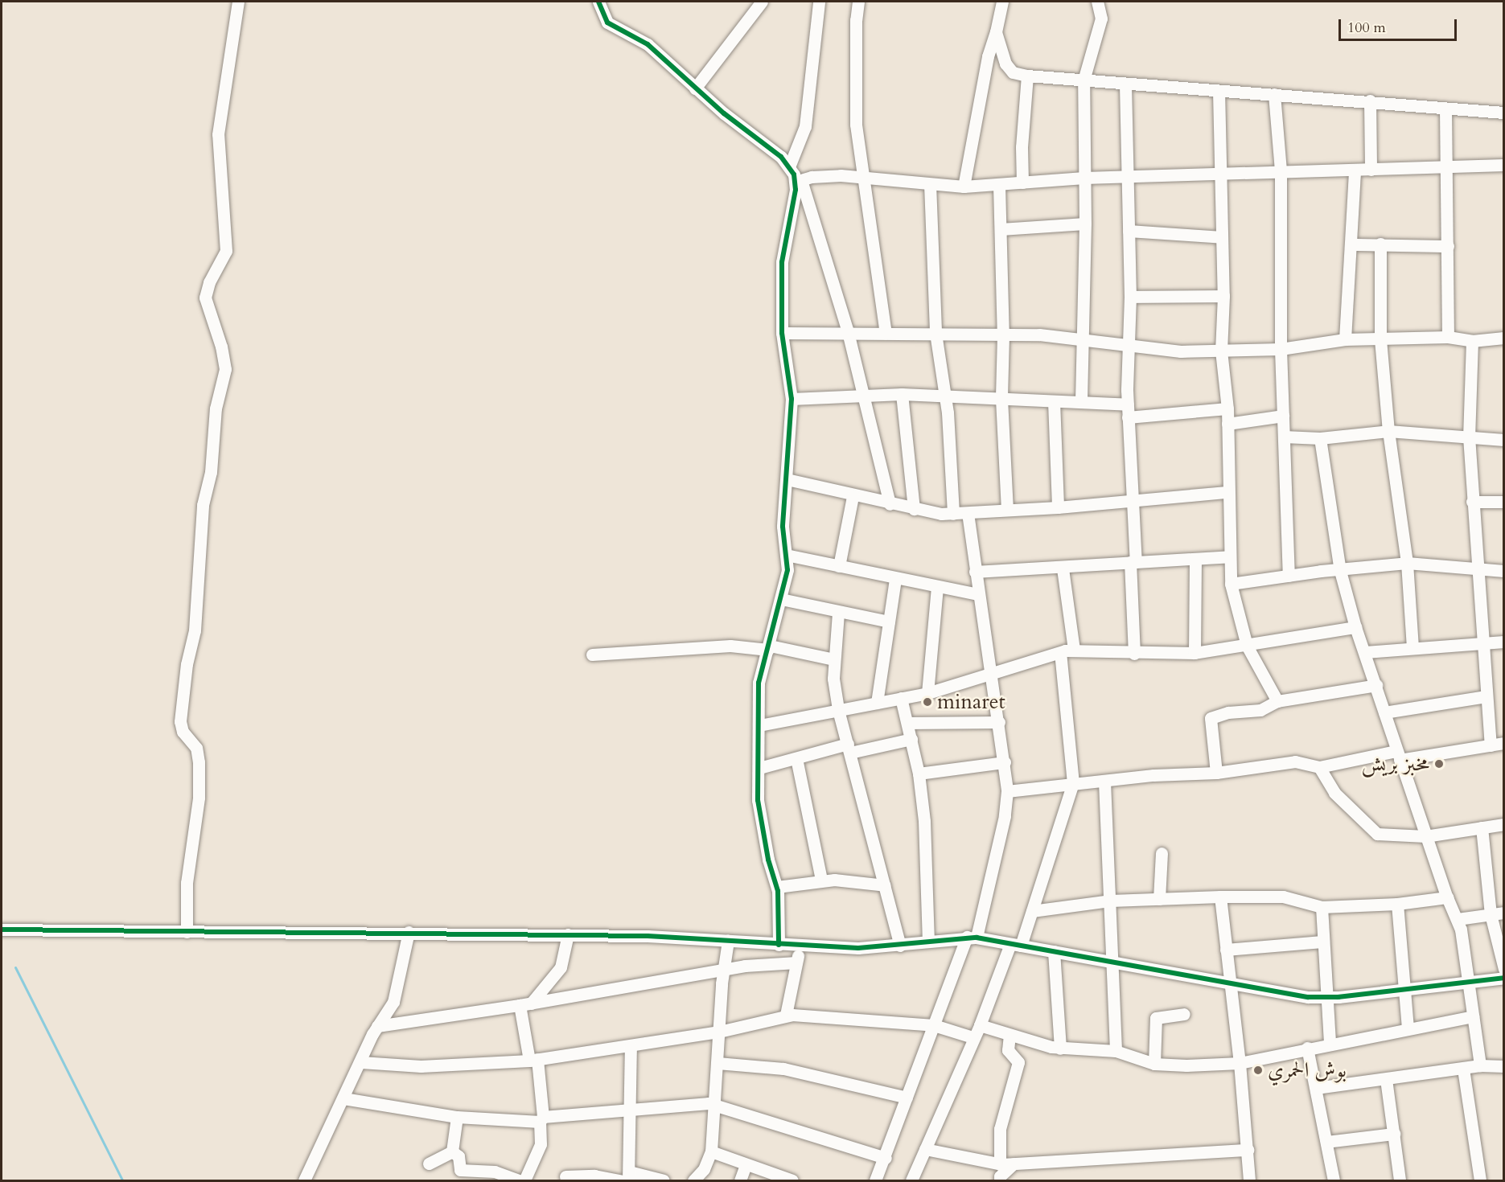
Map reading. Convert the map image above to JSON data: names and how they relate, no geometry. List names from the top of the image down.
{
  "places": ["minaret", "مخبز بريش", "بوش الحمري"],
  "scale_bar": "100 m"
}
